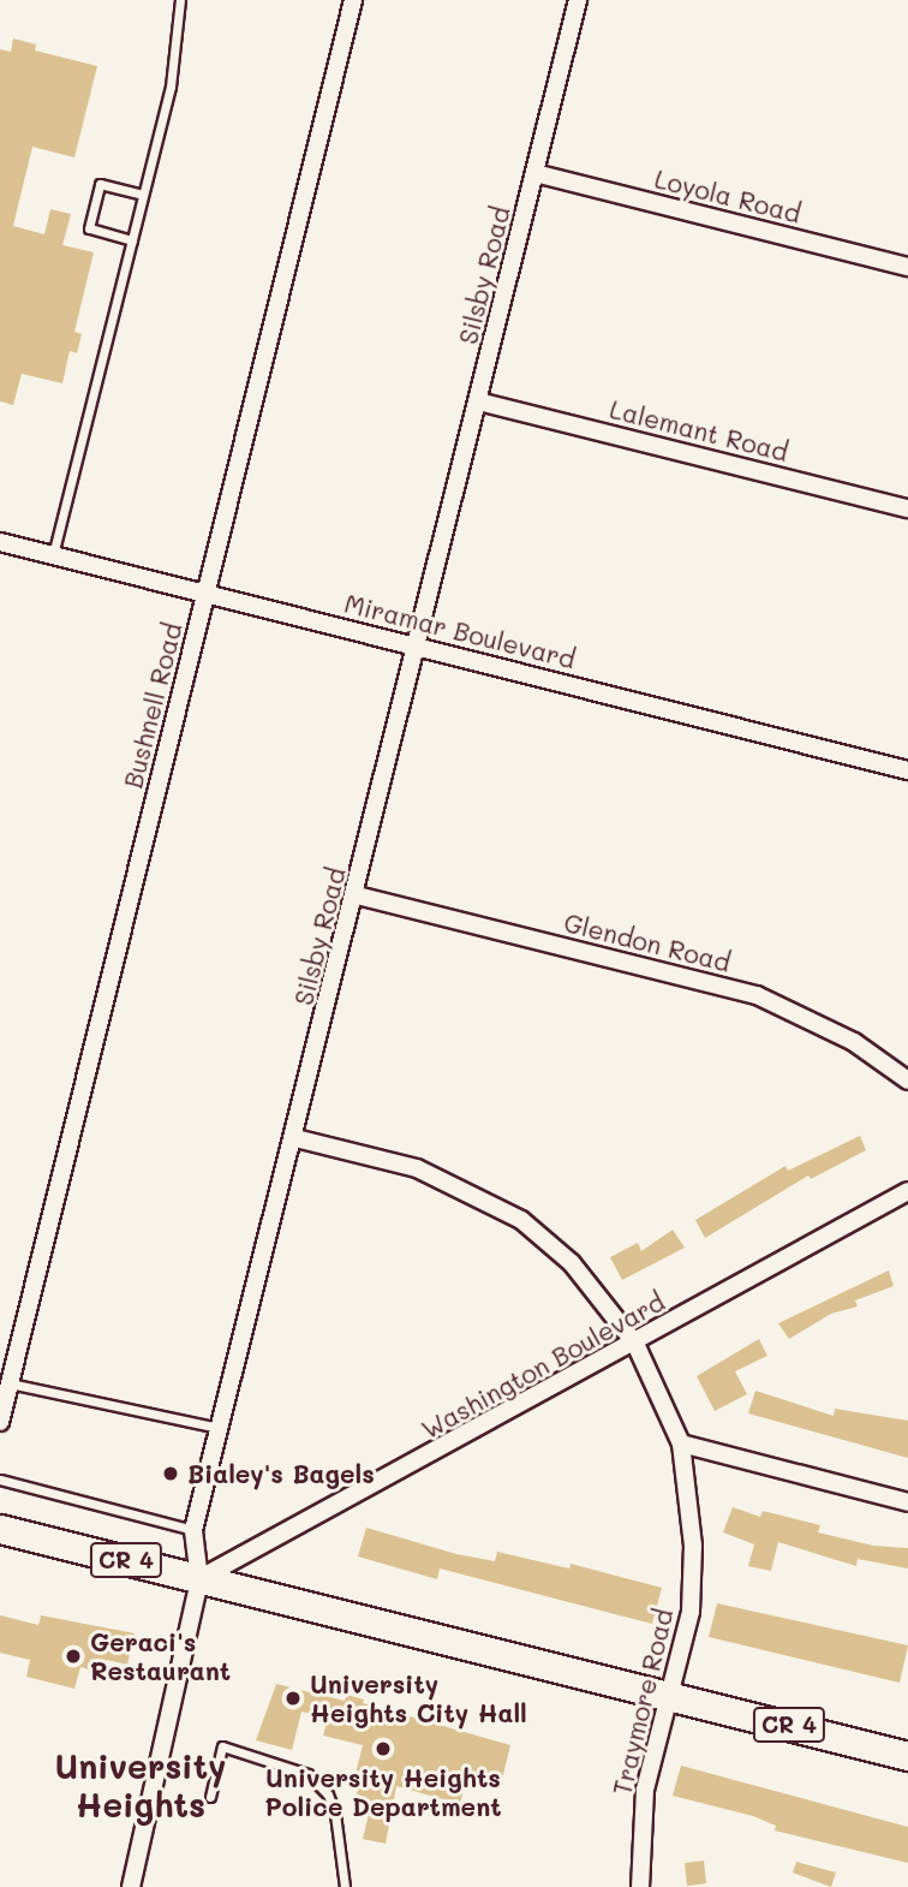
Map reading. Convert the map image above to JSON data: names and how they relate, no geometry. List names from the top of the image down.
{
  "streets": {
    "main road": ["CR 4"],
    "street": [
      "Loyola Road",
      "Silsby Road",
      "Lalemant Road",
      "Miramar Boulevard",
      "Bushnell Road",
      "Glendon Road",
      "Washington Boulevard",
      "Traymore Road"
    ]
  },
  "crossings": [
    ["Loyola Road", "Silsby Road"],
    ["Silsby Road", "Lalemant Road"],
    ["Silsby Road", "Miramar Boulevard"],
    ["Silsby Road", "Glendon Road"],
    ["Silsby Road", "Washington Boulevard"],
    ["Silsby Road", "CR 4"],
    ["Silsby Road", "Traymore Road"],
    ["Miramar Boulevard", "Bushnell Road"],
    ["Washington Boulevard", "CR 4"],
    ["Washington Boulevard", "Traymore Road"],
    ["CR 4", "Traymore Road"]
  ],
  "districts": ["University Heights"],
  "places": [
    "Bialey's Bagels",
    "Geraci's Restaurant",
    "University Heights City Hall",
    "University Heights Police Department"
  ]
}
